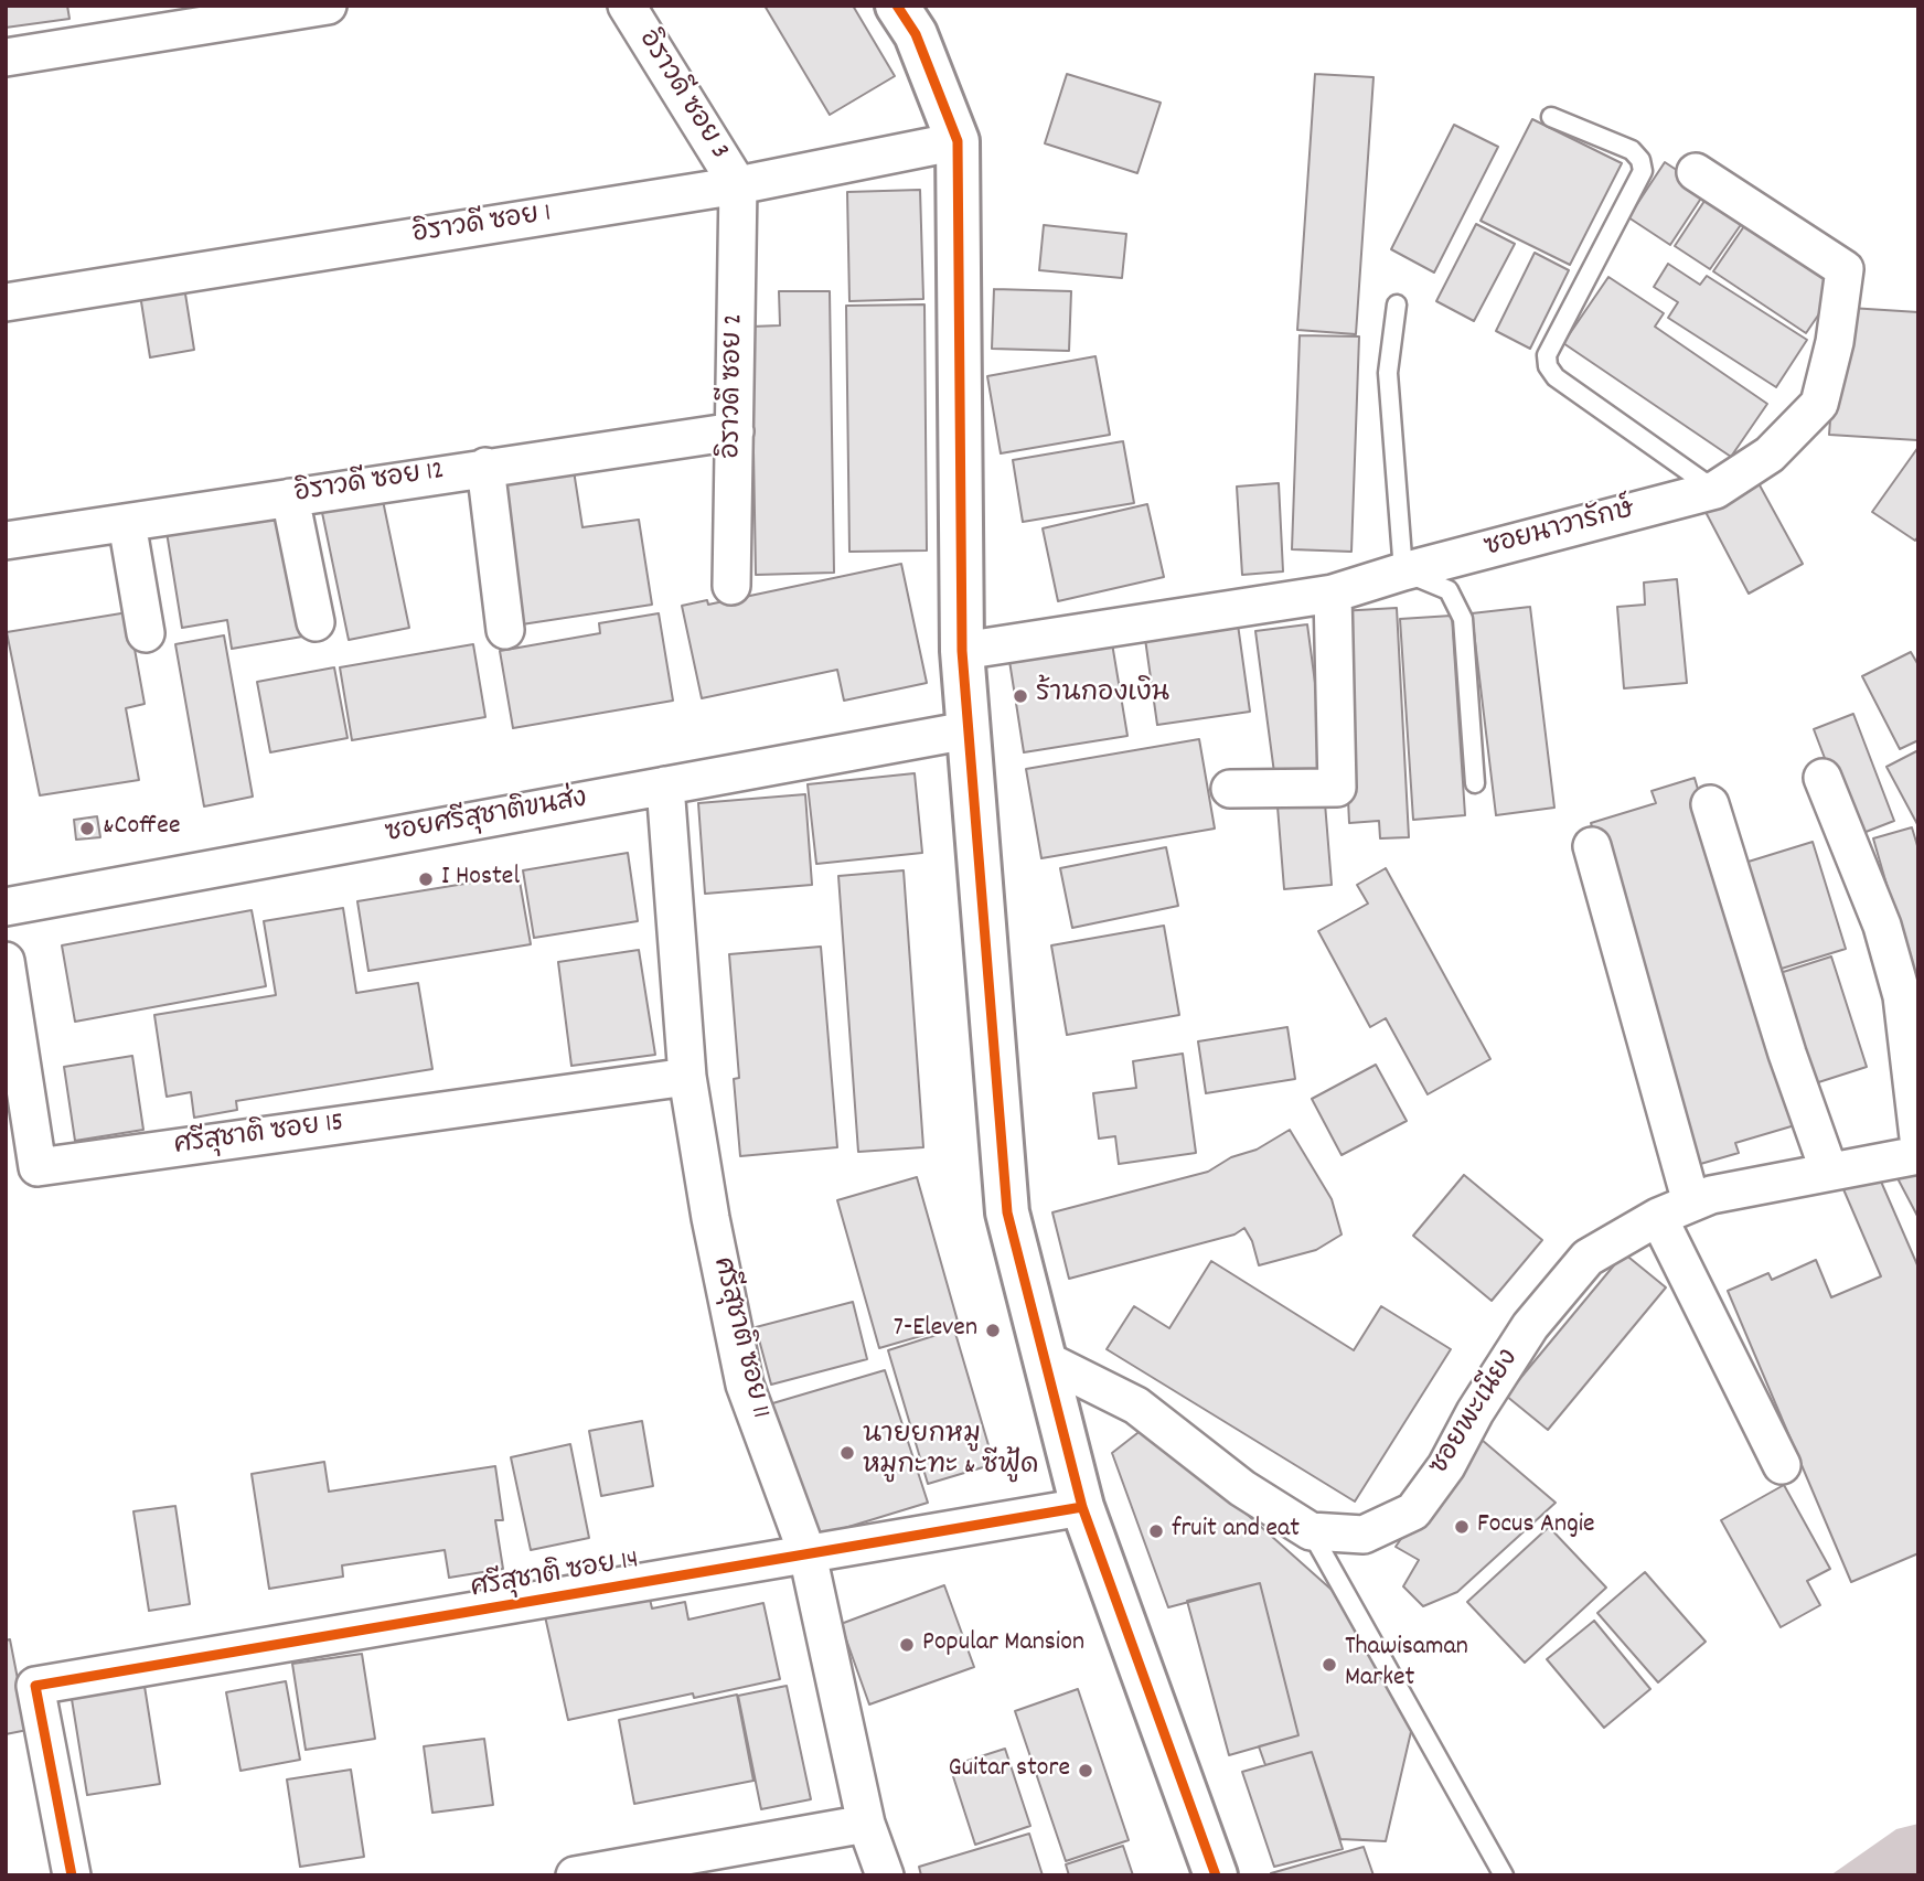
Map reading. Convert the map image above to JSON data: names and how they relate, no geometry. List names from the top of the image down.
{
  "streets": {
    "street": [
      "อิราวดี ซอย 3",
      "อิราวดี ซอย 1",
      "อิราวดี ซอย 2",
      "อิราวดี ซอย 12",
      "ซอยนาวารักษ์",
      "ซอยศรีสุชาติขนส่ง",
      "ศรีสุชาติ ซอย 15",
      "ศรีสุชาติ ซอย 11",
      "ซอยพะเนียง",
      "ศรีสุชาติ ซอย 14"
    ]
  },
  "crossings": [
    ["อิราวดี ซอย 3", "อิราวดี ซอย 1"],
    ["อิราวดี ซอย 3", "อิราวดี ซอย 2"],
    ["อิราวดี ซอย 1", "อิราวดี ซอย 2"],
    ["อิราวดี ซอย 2", "อิราวดี ซอย 12"],
    ["ซอยศรีสุชาติขนส่ง", "ศรีสุชาติ ซอย 11"],
    ["ศรีสุชาติ ซอย 15", "ศรีสุชาติ ซอย 11"],
    ["ศรีสุชาติ ซอย 11", "ศรีสุชาติ ซอย 14"]
  ],
  "places": [
    "ร้านกองเงิน",
    "&Coffee",
    "I Hostel",
    "7-Eleven",
    "นายยกหมู หมูกะทะ & ซีฟู้ด",
    "Focus Angie",
    "fruit and eat",
    "Popular Mansion",
    "Thawisaman Market",
    "Guitar store"
  ]
}
